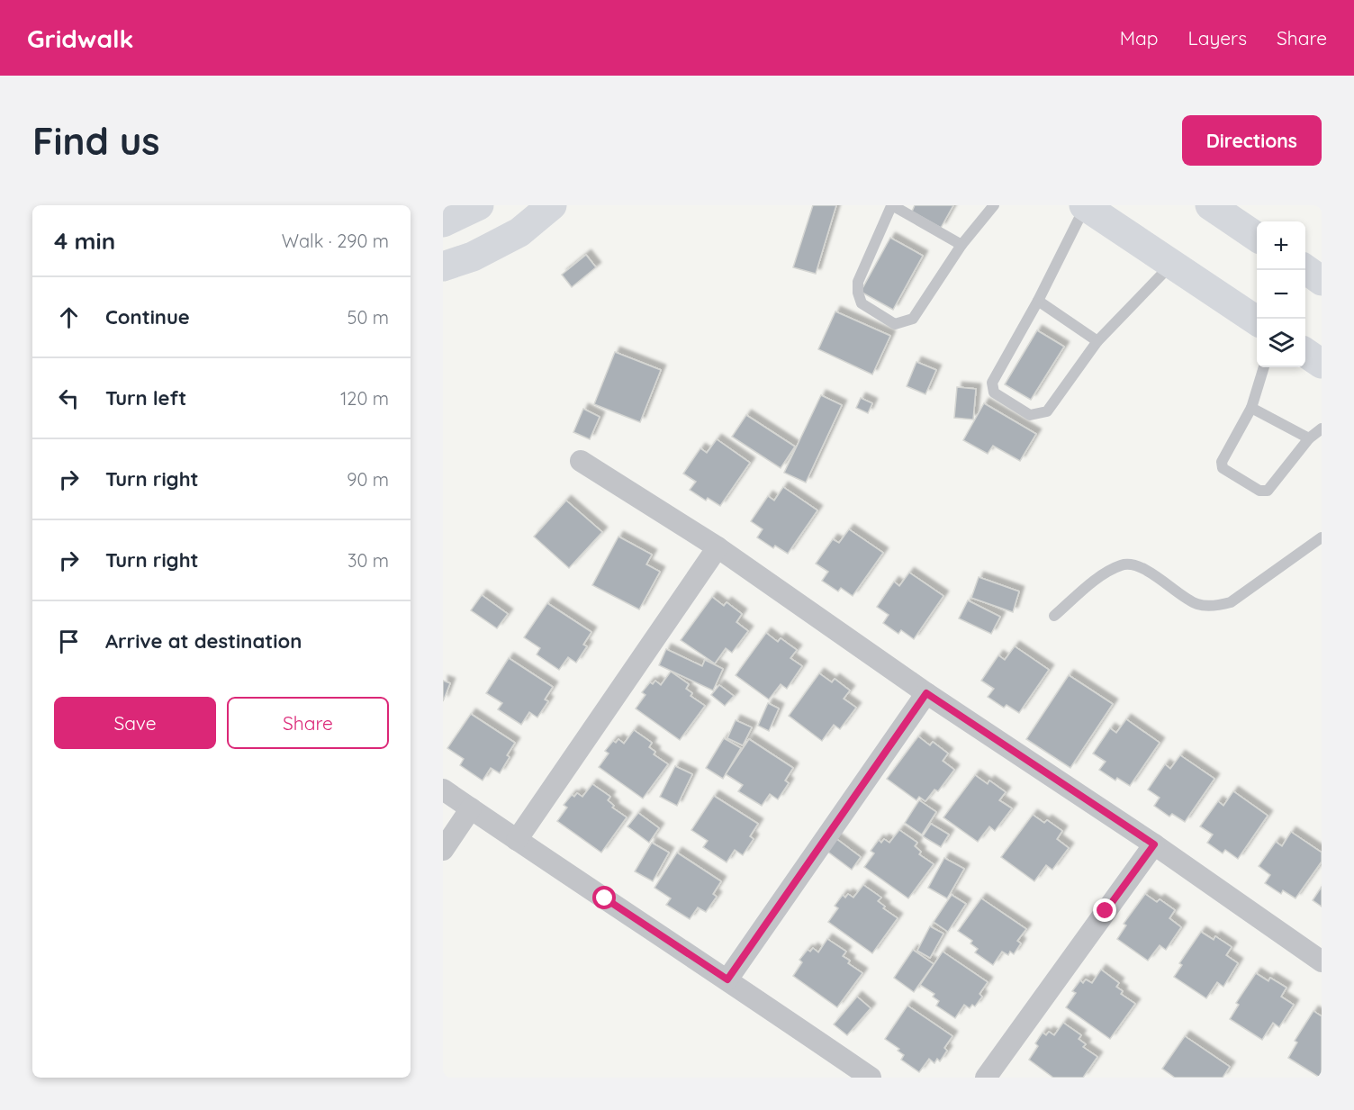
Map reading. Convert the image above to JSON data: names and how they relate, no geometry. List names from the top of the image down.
{
  "page": {
    "header": "Gridwalk",
    "nav": ["Map", "Layers", "Share"],
    "buttons": [
      "Directions",
      ["Save", "Share"]
    ],
    "title": "Find us",
    "heading": ["4 min", "Walk · 290 m"],
    "map_buttons": ["+", "−"],
    "list": [
      ["Continue", "50 m"],
      ["Turn left", "120 m"],
      ["Turn right", "90 m"],
      ["Turn right", "30 m"],
      "Arrive at destination"
    ]
  }
}
